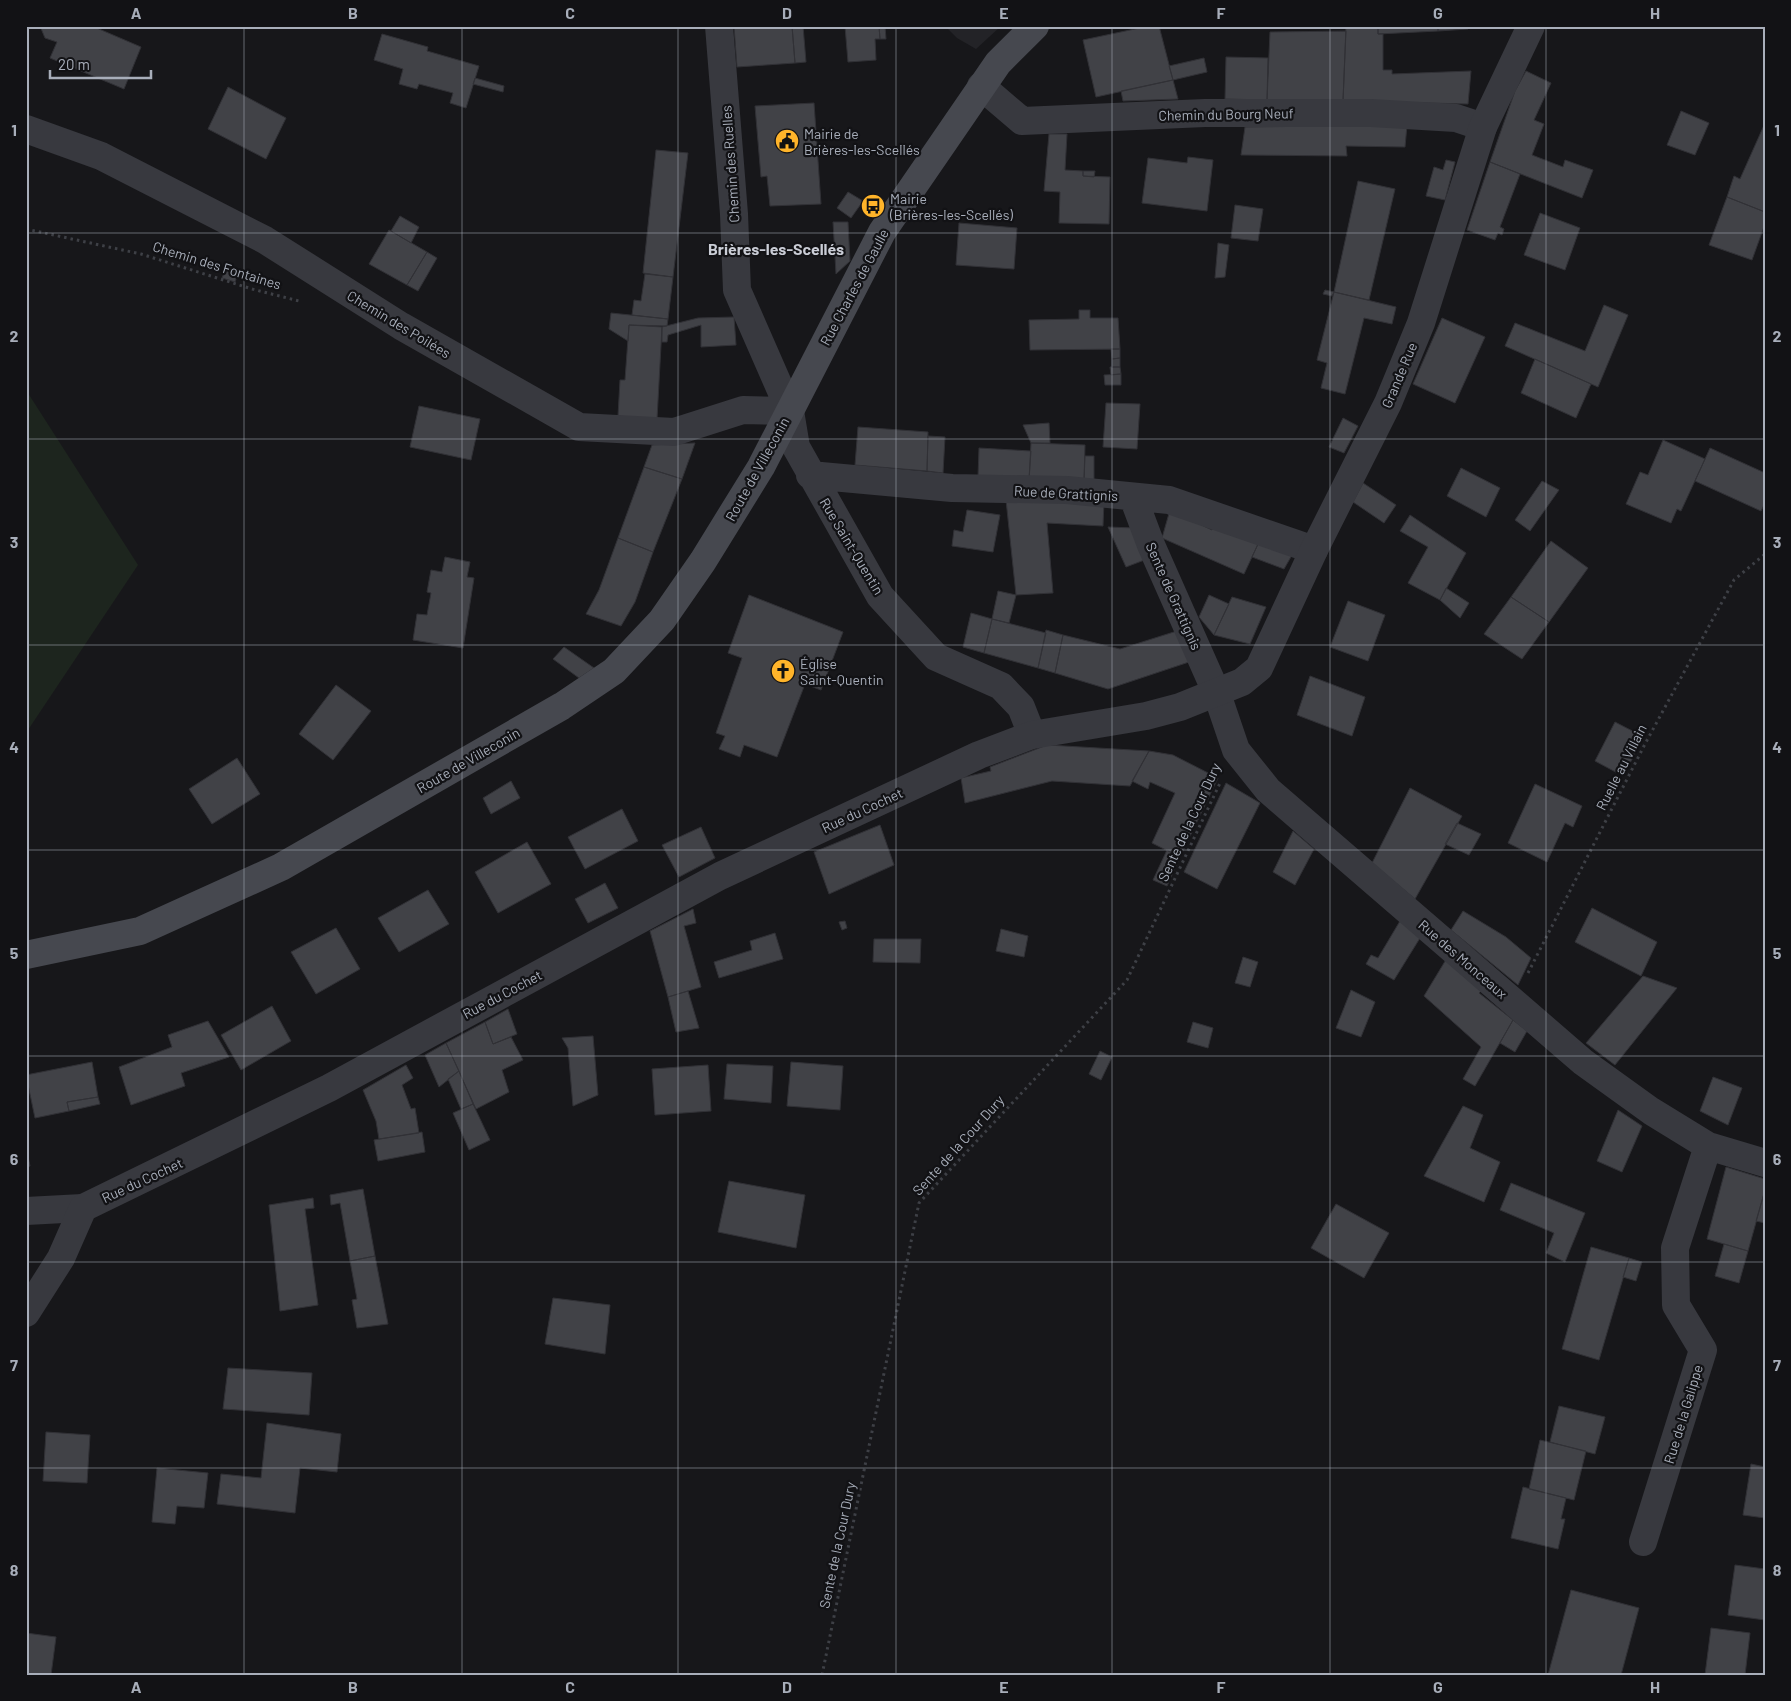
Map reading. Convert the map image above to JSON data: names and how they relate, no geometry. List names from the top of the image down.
{
  "streets": {
    "main road": ["Rue Charles de Gaulle", "Route de Villeconin"],
    "street": [
      "Chemin du Bourg Neuf",
      "Chemin des Ruelles",
      "Chemin des Poilées",
      "Grande Rue",
      "Rue de Grattignis",
      "Rue Saint-Quentin",
      "Sente de Grattignis",
      "Rue du Cochet",
      "Rue des Monceaux",
      "Rue de la Galippe"
    ],
    "path": ["Chemin des Fontaines", "Ruelle au Villain", "Sente de la Cour Dury"]
  },
  "crossings": [
    ["Chemin du Bourg Neuf", "Rue Charles de Gaulle"],
    ["Chemin du Bourg Neuf", "Grande Rue"],
    ["Chemin des Ruelles", "Rue Charles de Gaulle"],
    ["Chemin des Ruelles", "Chemin des Poilées"],
    ["Chemin des Ruelles", "Route de Villeconin"],
    ["Chemin des Ruelles", "Rue Saint-Quentin"],
    ["Rue Charles de Gaulle", "Chemin des Poilées"],
    ["Rue Charles de Gaulle", "Route de Villeconin"],
    ["Rue Charles de Gaulle", "Rue Saint-Quentin"],
    ["Chemin des Poilées", "Route de Villeconin"],
    ["Chemin des Poilées", "Rue Saint-Quentin"],
    ["Grande Rue", "Rue de Grattignis"],
    ["Grande Rue", "Sente de Grattignis"],
    ["Grande Rue", "Rue du Cochet"],
    ["Grande Rue", "Rue des Monceaux"],
    ["Route de Villeconin", "Rue Saint-Quentin"],
    ["Rue de Grattignis", "Rue Saint-Quentin"],
    ["Rue de Grattignis", "Sente de Grattignis"],
    ["Rue Saint-Quentin", "Rue du Cochet"],
    ["Sente de Grattignis", "Rue du Cochet"],
    ["Sente de Grattignis", "Rue des Monceaux"],
    ["Ruelle au Villain", "Rue des Monceaux"],
    ["Rue du Cochet", "Rue des Monceaux"],
    ["Sente de la Cour Dury", "Rue des Monceaux"],
    ["Rue des Monceaux", "Rue de la Galippe"]
  ],
  "districts": ["Brières-les-Scellés"],
  "places": {
    "public building": ["Mairie de Brières-les-Scellés"],
    "bus stop": ["Mairie (Brières-les-Scellés)"],
    "church": ["Église Saint-Quentin"]
  },
  "scale_bar": "20 m",
  "grid": {
    "columns": [
      "A",
      "B",
      "C",
      "D",
      "E",
      "F",
      "G",
      "H"
    ],
    "rows": [
      "1",
      "2",
      "3",
      "4",
      "5",
      "6",
      "7",
      "8"
    ]
  }
}
